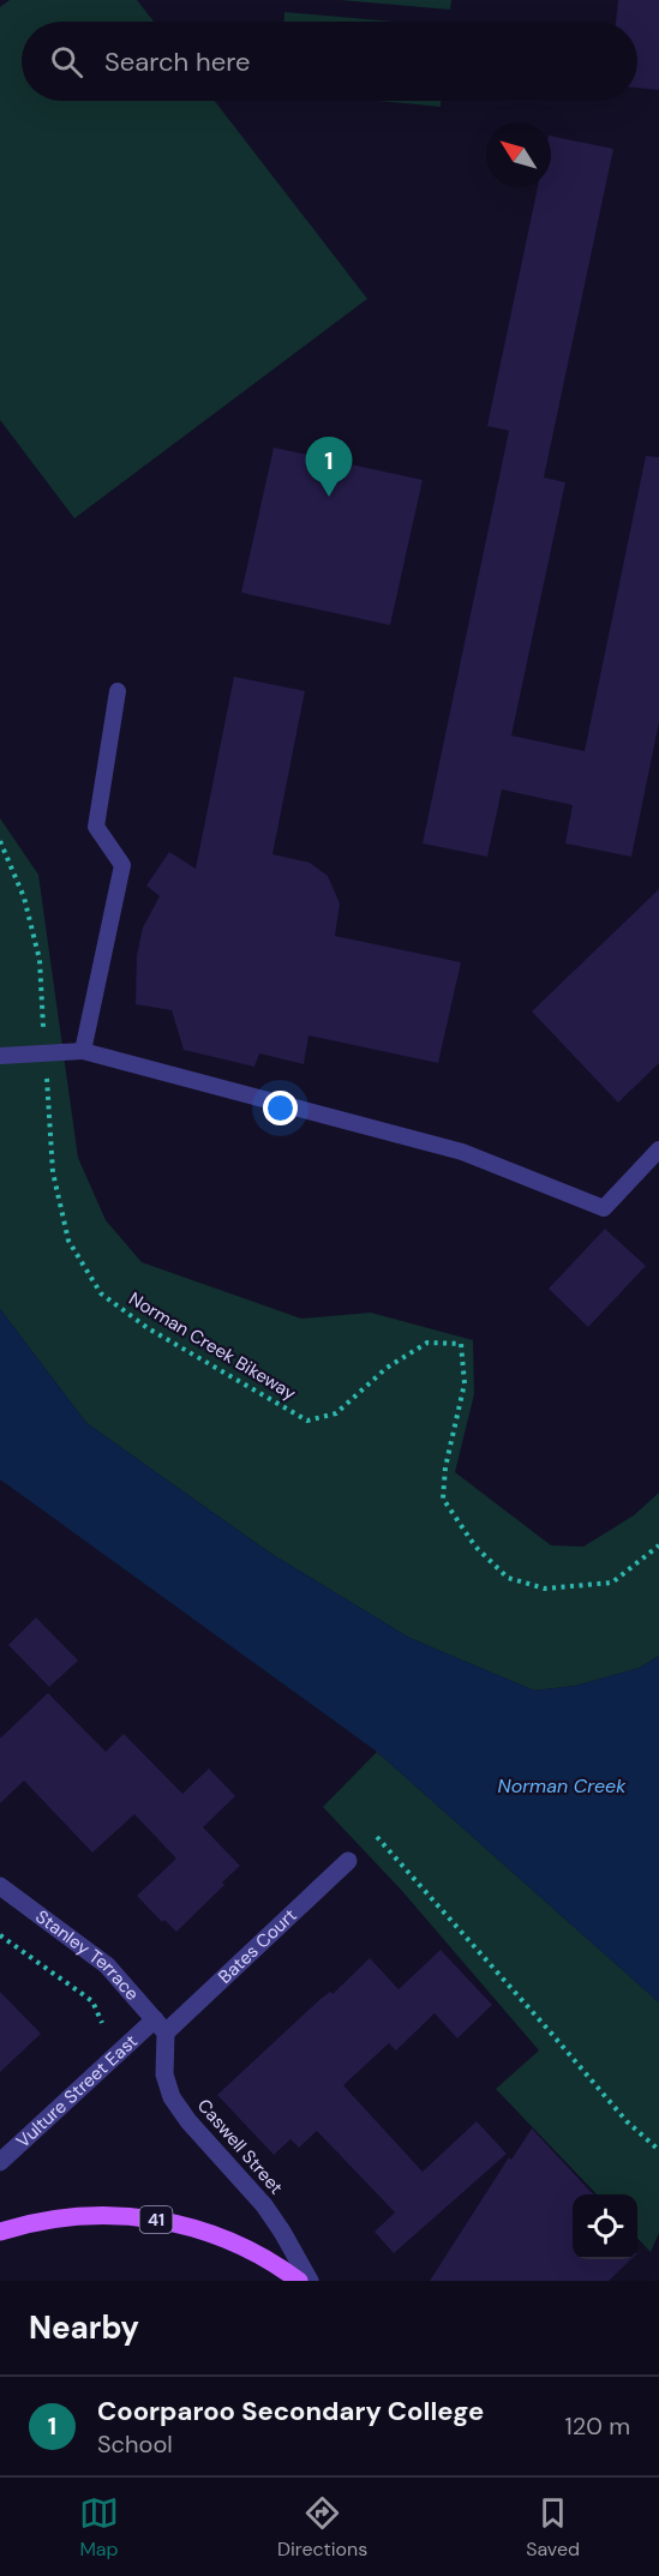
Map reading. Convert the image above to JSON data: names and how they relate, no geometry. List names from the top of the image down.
{
  "streets": {
    "main road": ["41"],
    "street": [
      "Bates Court",
      "Stanley Terrace",
      "Vulture Street East",
      "Caswell Street"
    ],
    "path": ["Norman Creek Bikeway"]
  },
  "crossings": [
    ["Bates Court", "Stanley Terrace"],
    ["Bates Court", "Vulture Street East"],
    ["Bates Court", "Caswell Street"],
    ["Stanley Terrace", "Vulture Street East"],
    ["Stanley Terrace", "Caswell Street"],
    ["Vulture Street East", "Caswell Street"]
  ],
  "water": ["Norman Creek"],
  "north": "top left",
  "page": {
    "search": "Search here",
    "pins": "1",
    "heading": "Nearby",
    "list": [
      {
        "mark": "1",
        "name": "Coorparoo Secondary College",
        "note": "School",
        "value": "120 m"
      }
    ],
    "nav": ["Map", "Directions", "Saved"]
  }
}
